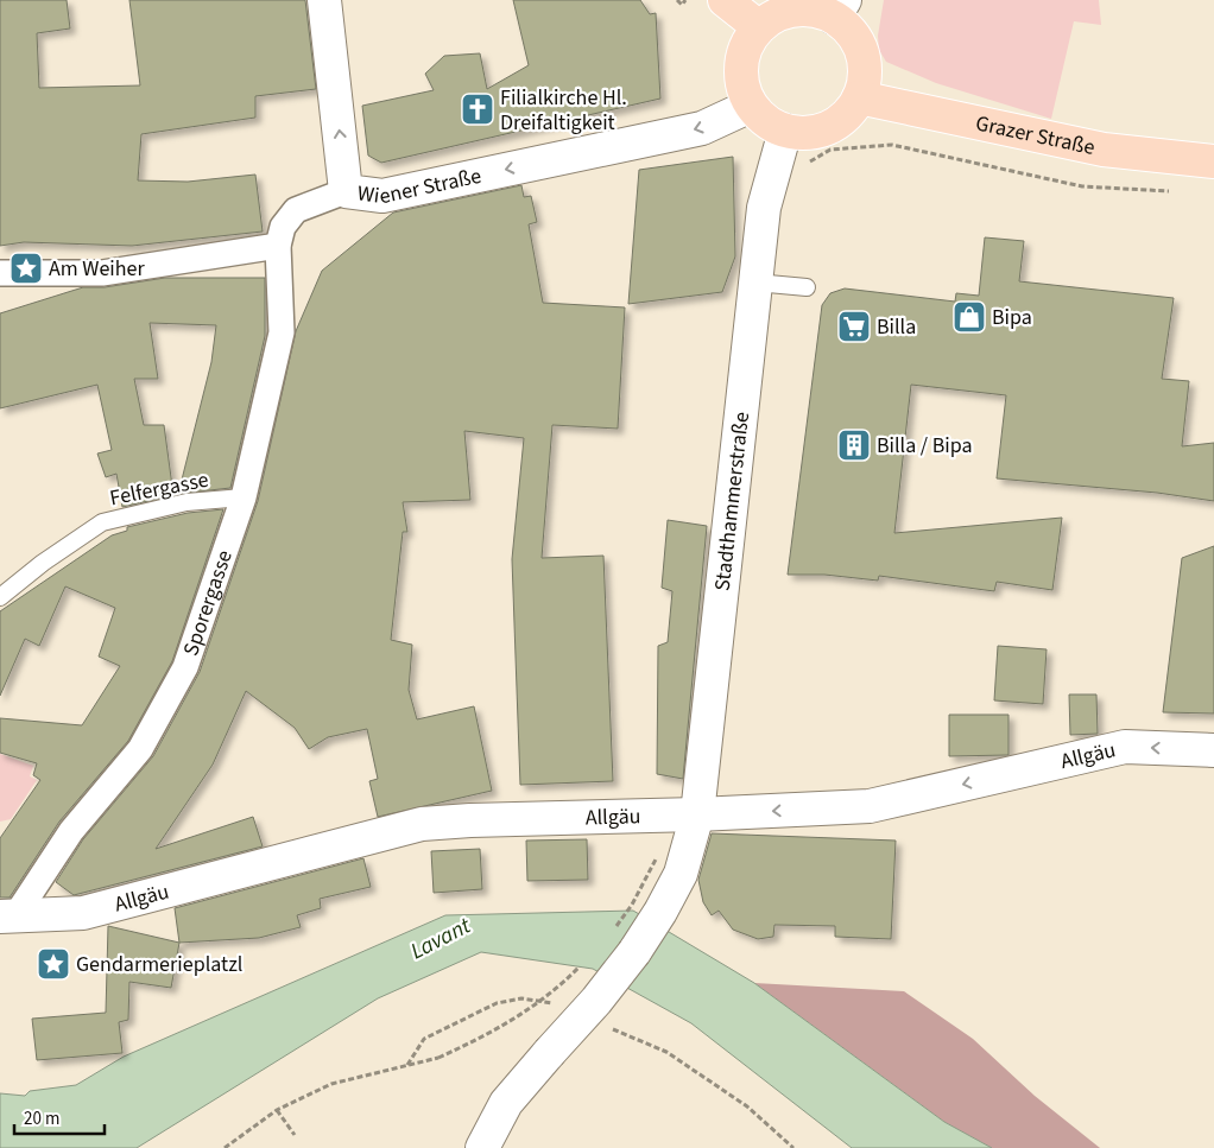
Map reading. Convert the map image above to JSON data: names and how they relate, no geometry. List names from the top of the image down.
{
  "streets": {
    "main road": ["Grazer Straße"],
    "street": [
      "Wiener Straße",
      "Stadthammerstraße",
      "Sporergasse",
      "Allgäu"
    ],
    "lane": ["Felfergasse"]
  },
  "crossings": [
    ["Grazer Straße", "Wiener Straße"],
    ["Grazer Straße", "Stadthammerstraße"],
    ["Wiener Straße", "Stadthammerstraße"],
    ["Wiener Straße", "Sporergasse"],
    ["Felfergasse", "Sporergasse"],
    ["Stadthammerstraße", "Allgäu"],
    ["Sporergasse", "Allgäu"]
  ],
  "one_way": ["Wiener Straße", "Allgäu"],
  "water": ["Lavant"],
  "places": {
    "church": ["Filialkirche Hl. Dreifaltigkeit"],
    "place": ["Am Weiher", "Gendarmerieplatzl"],
    "shop": ["Bipa"],
    "supermarket": ["Billa"],
    "building": ["Billa / Bipa"]
  },
  "scale_bar": "20 m"
}
